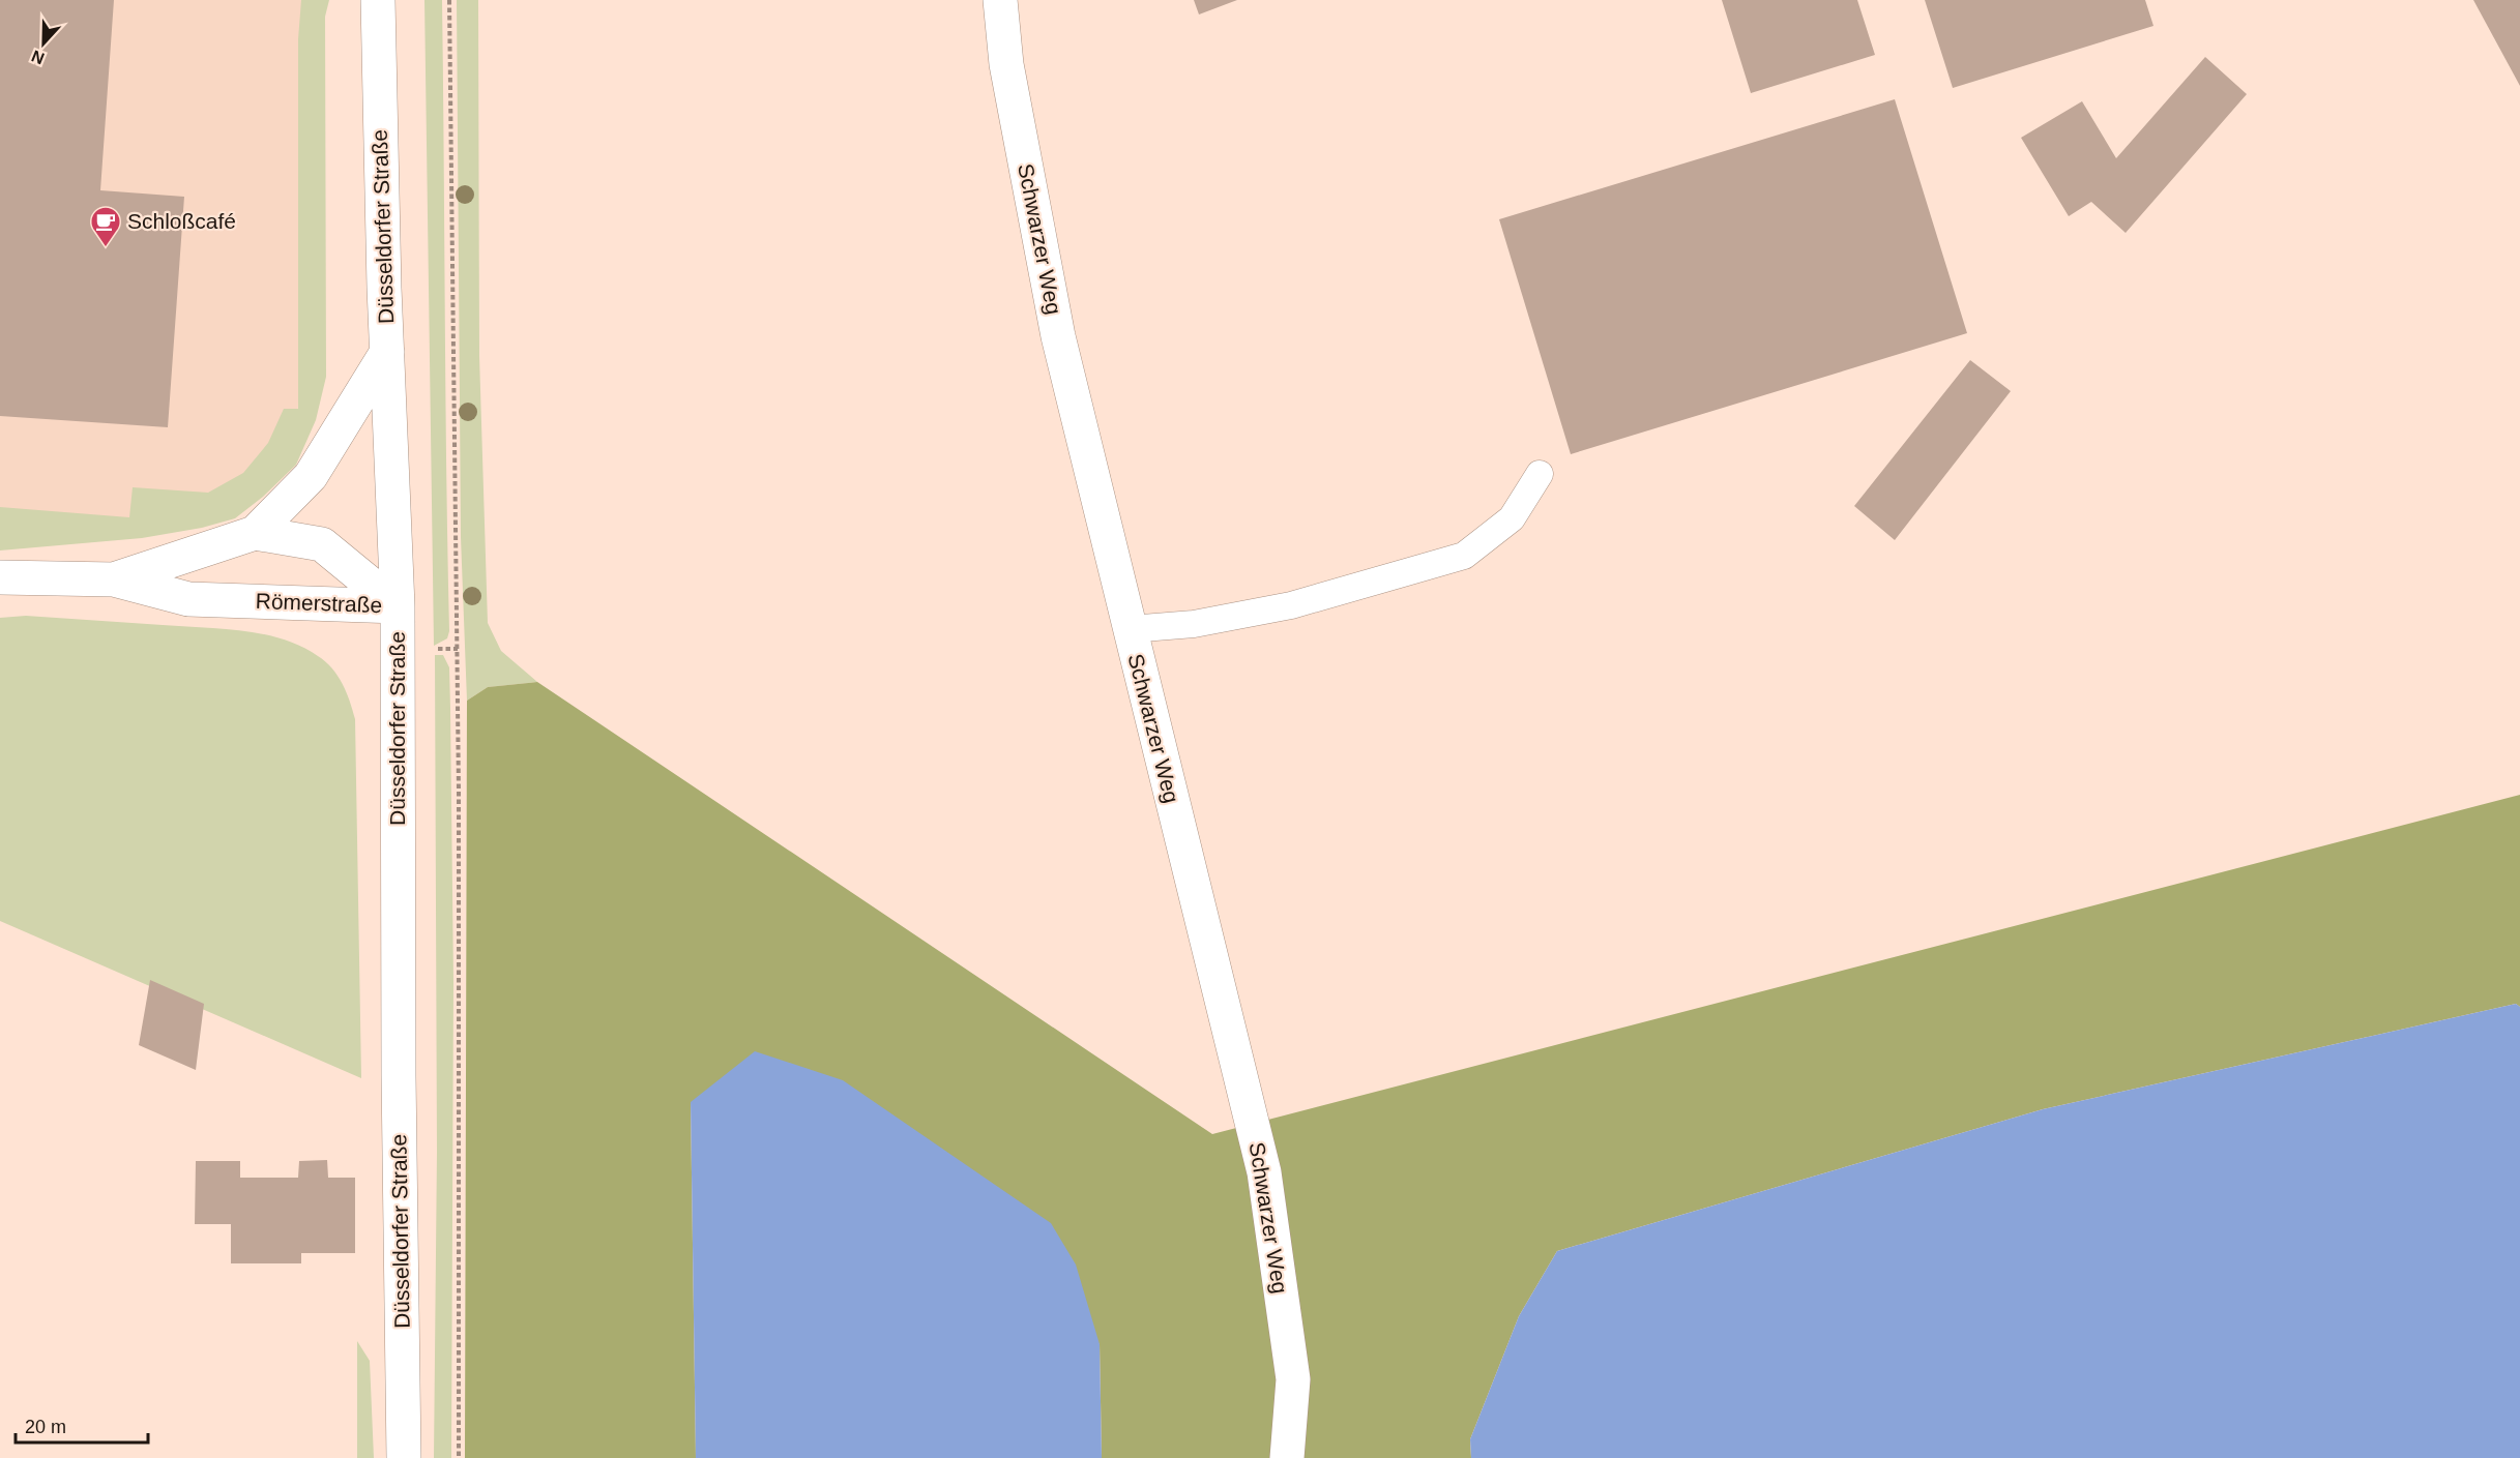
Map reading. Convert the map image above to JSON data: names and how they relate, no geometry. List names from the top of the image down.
{
  "streets": {
    "street": ["Düsseldorfer Straße", "Schwarzer Weg", "Römerstraße"]
  },
  "crossings": [
    ["Düsseldorfer Straße", "Römerstraße"]
  ],
  "places": {
    "cafe": ["Schloßcafé"]
  },
  "scale_bar": "20 m",
  "north": "bottom"
}
